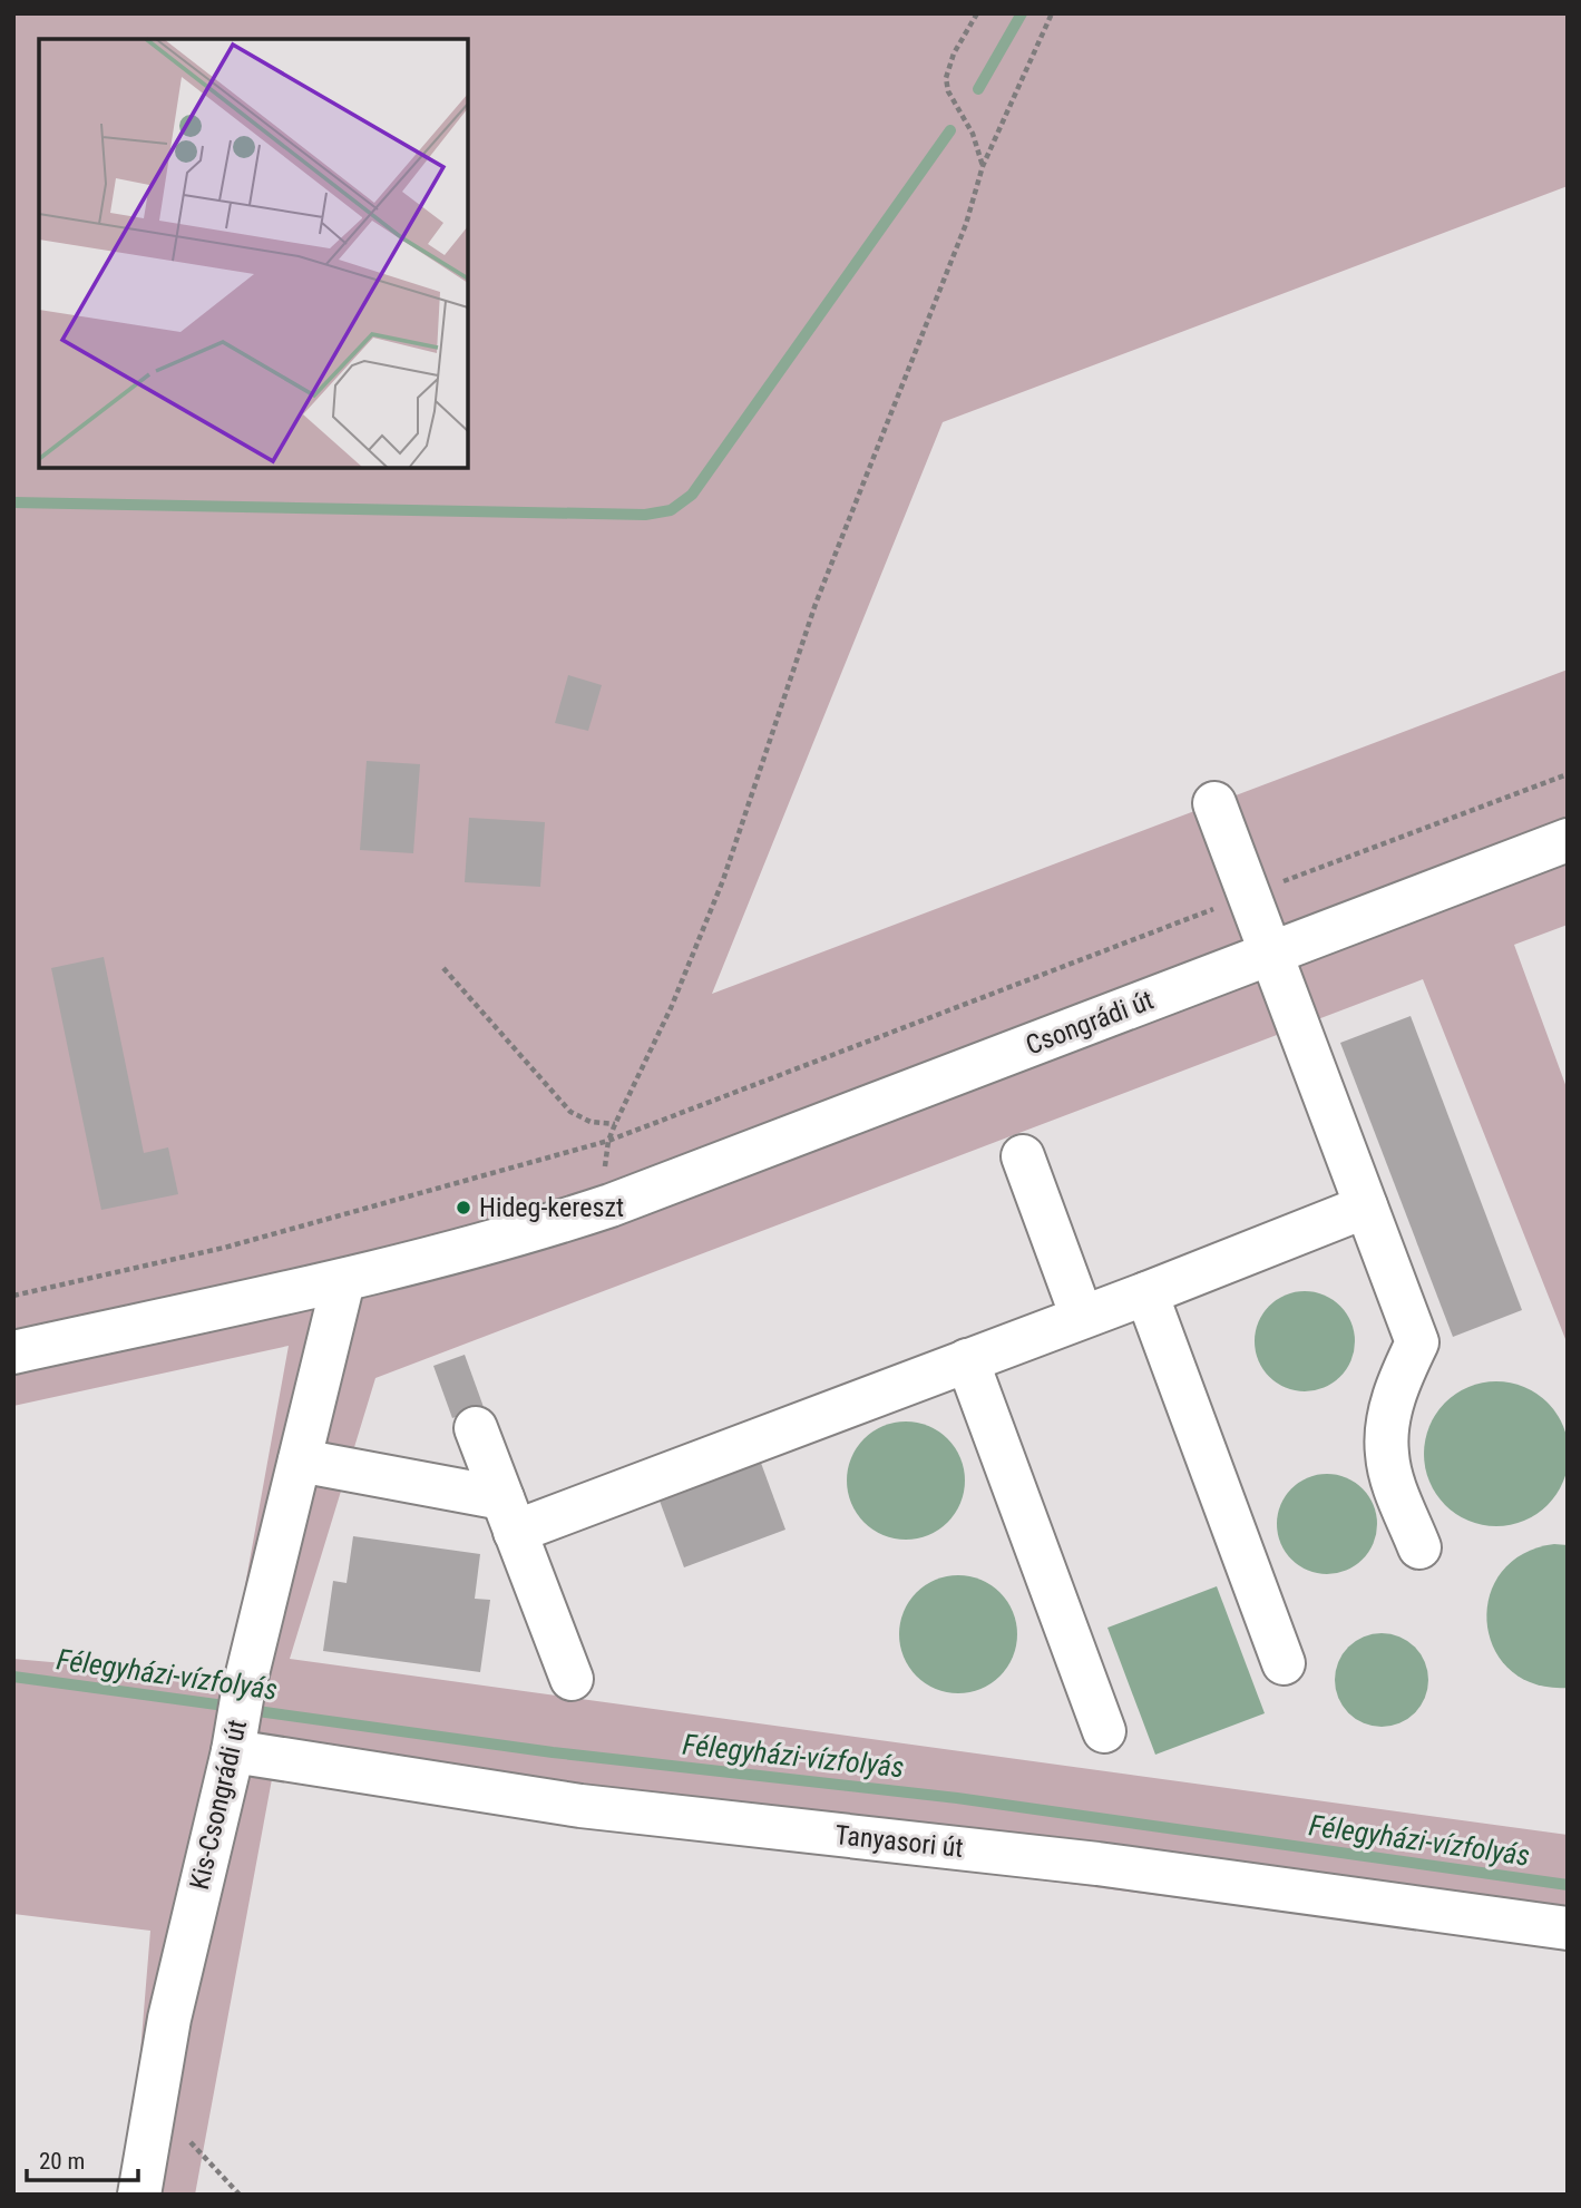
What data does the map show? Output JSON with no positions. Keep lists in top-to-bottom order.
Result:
{
  "streets": {
    "street": ["Csongrádi út", "Kis-Csongrádi út", "Tanyasori út"]
  },
  "crossings": [
    ["Csongrádi út", "Kis-Csongrádi út"],
    ["Kis-Csongrádi út", "Tanyasori út"]
  ],
  "water": ["Félegyházi-vízfolyás"],
  "places": ["Hideg-kereszt"],
  "scale_bar": "20 m"
}
